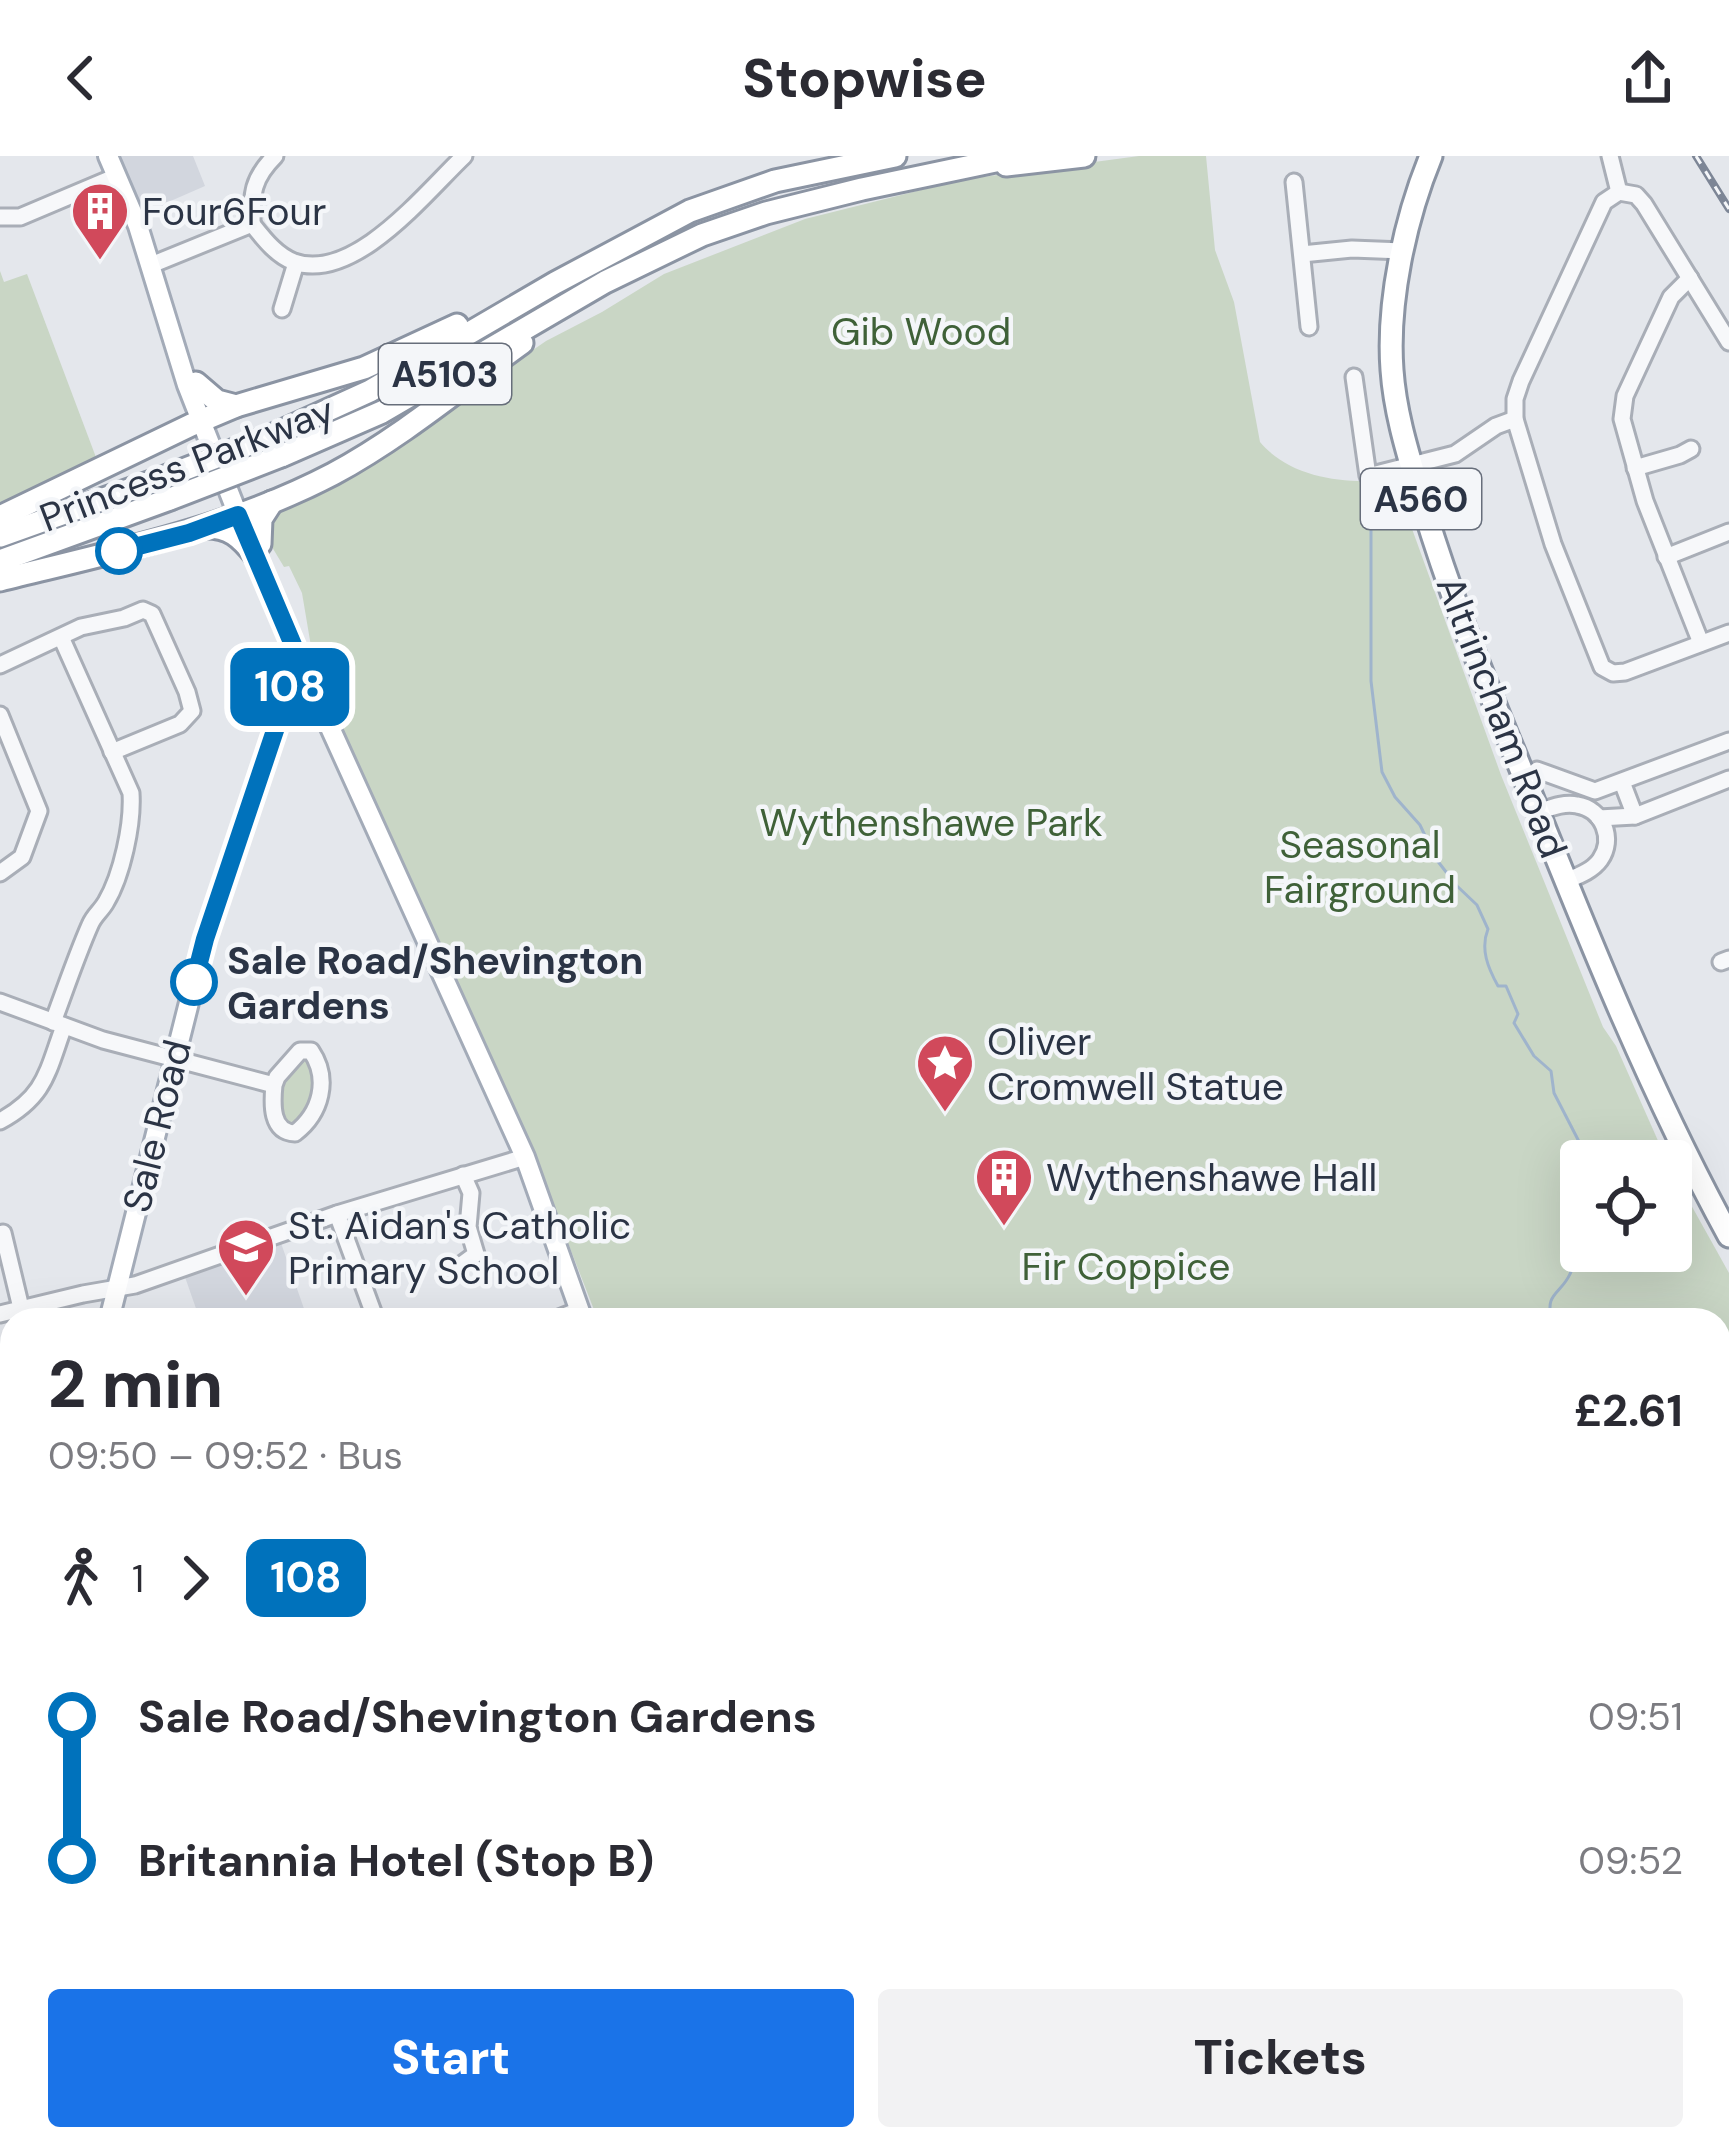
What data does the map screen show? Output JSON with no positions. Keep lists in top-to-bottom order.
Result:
{
  "streets": {
    "highway": [
      "A5103",
      "Princess Parkway",
      "A560",
      "Altrincham Road"
    ],
    "main road": ["Sale Road"]
  },
  "crossings": [
    ["A5103", "Princess Parkway"]
  ],
  "parks": [
    "Gib Wood",
    "Wythenshawe Park",
    "Seasonal Fairground",
    "Fir Coppice"
  ],
  "places": {
    "building": ["Four6Four", "Wythenshawe Hall"],
    "other": ["Sale Road/Shevington Gardens"],
    "place": ["Oliver Cromwell Statue"],
    "school or university": ["St. Aidan's Catholic Primary School"]
  },
  "lines": ["bus line 108"],
  "page": {
    "header": "Stopwise",
    "on_map": "108",
    "heading": ["2 min", "09:50 – 09:52 · Bus", "£2.61"],
    "legs": ["1", "108"],
    "list": [
      {
        "name": "Sale Road/Shevington Gardens",
        "value": "09:51"
      },
      {
        "name": "Britannia Hotel (Stop B)",
        "value": "09:52"
      }
    ],
    "buttons": ["Start", "Tickets"]
  }
}
